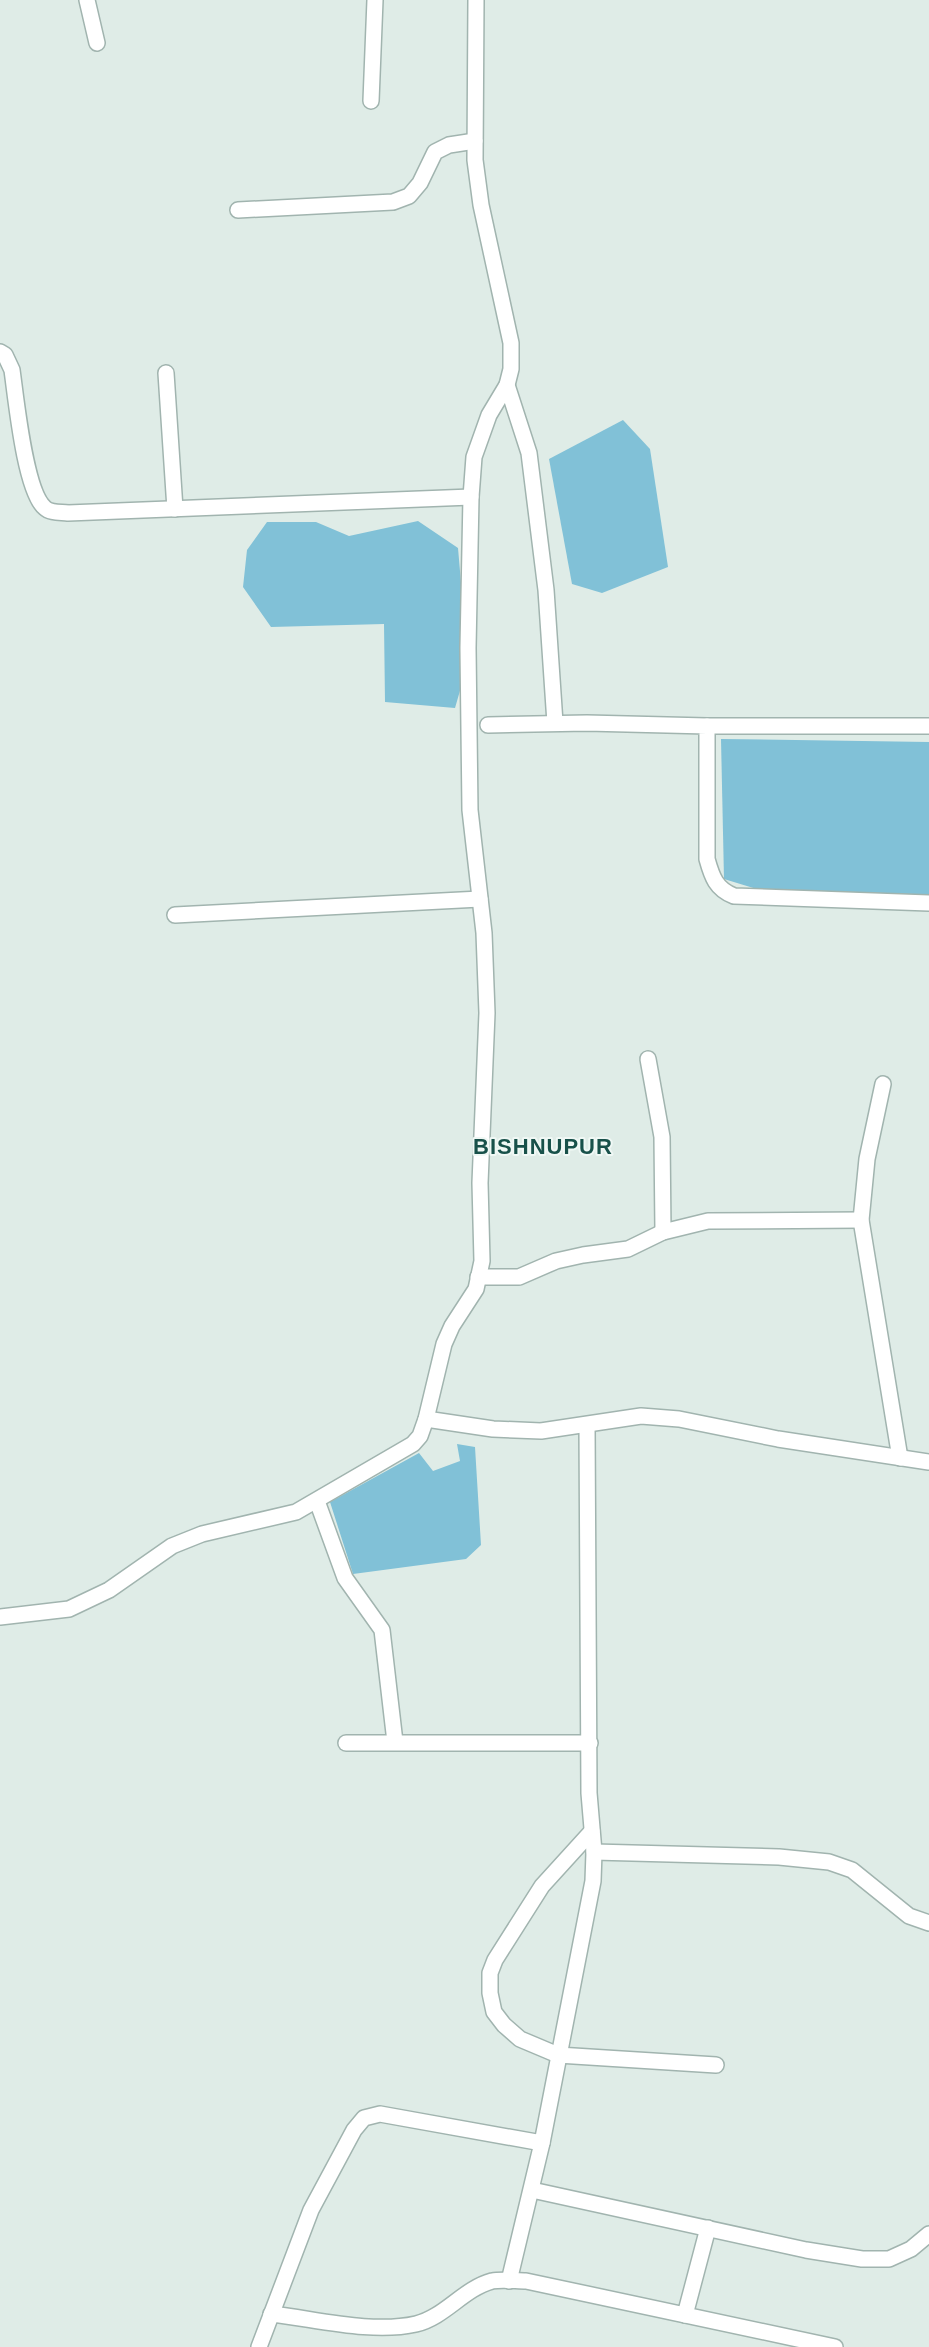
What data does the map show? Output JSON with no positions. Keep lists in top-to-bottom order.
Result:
{
  "districts": ["BISHNUPUR"]
}
